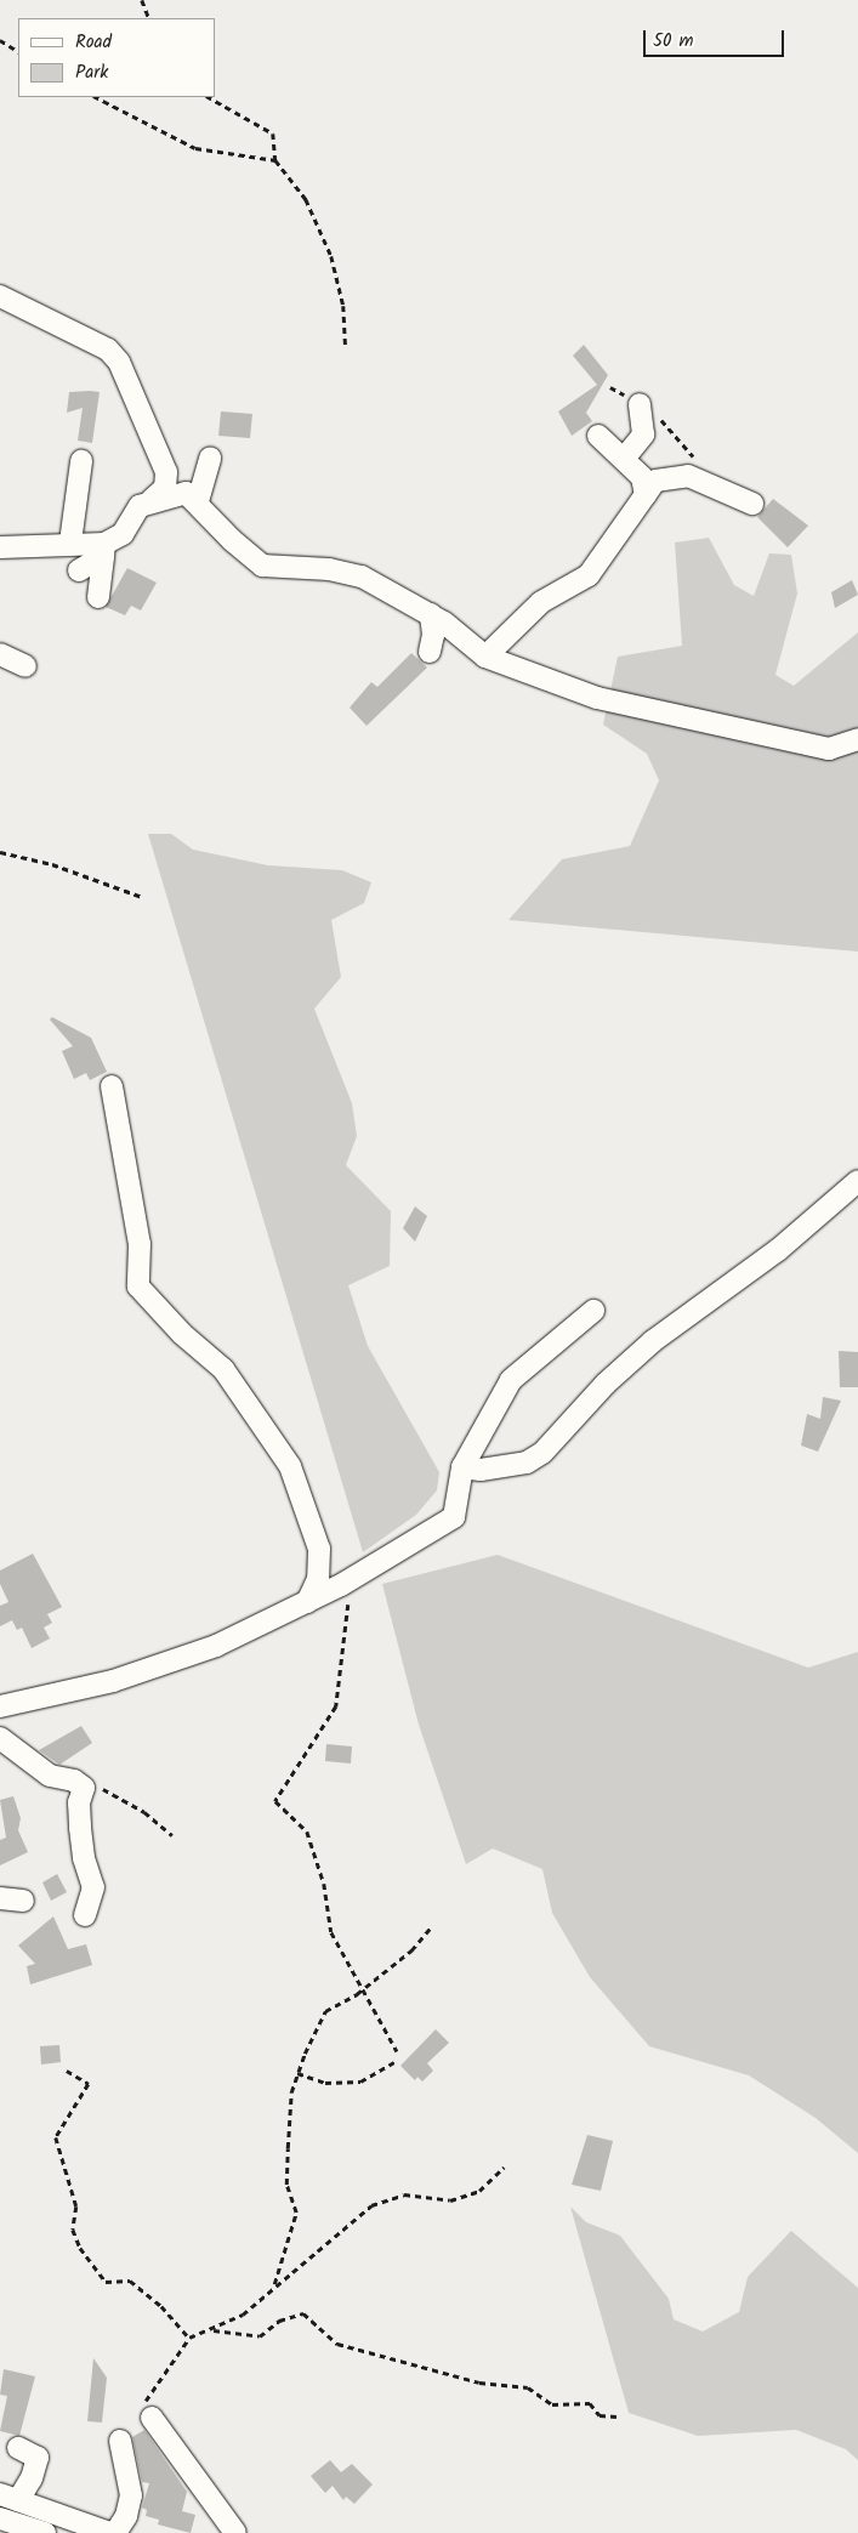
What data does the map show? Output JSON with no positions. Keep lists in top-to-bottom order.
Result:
{
  "legend": ["Road", "Park"],
  "scale_bar": "50 m"
}
